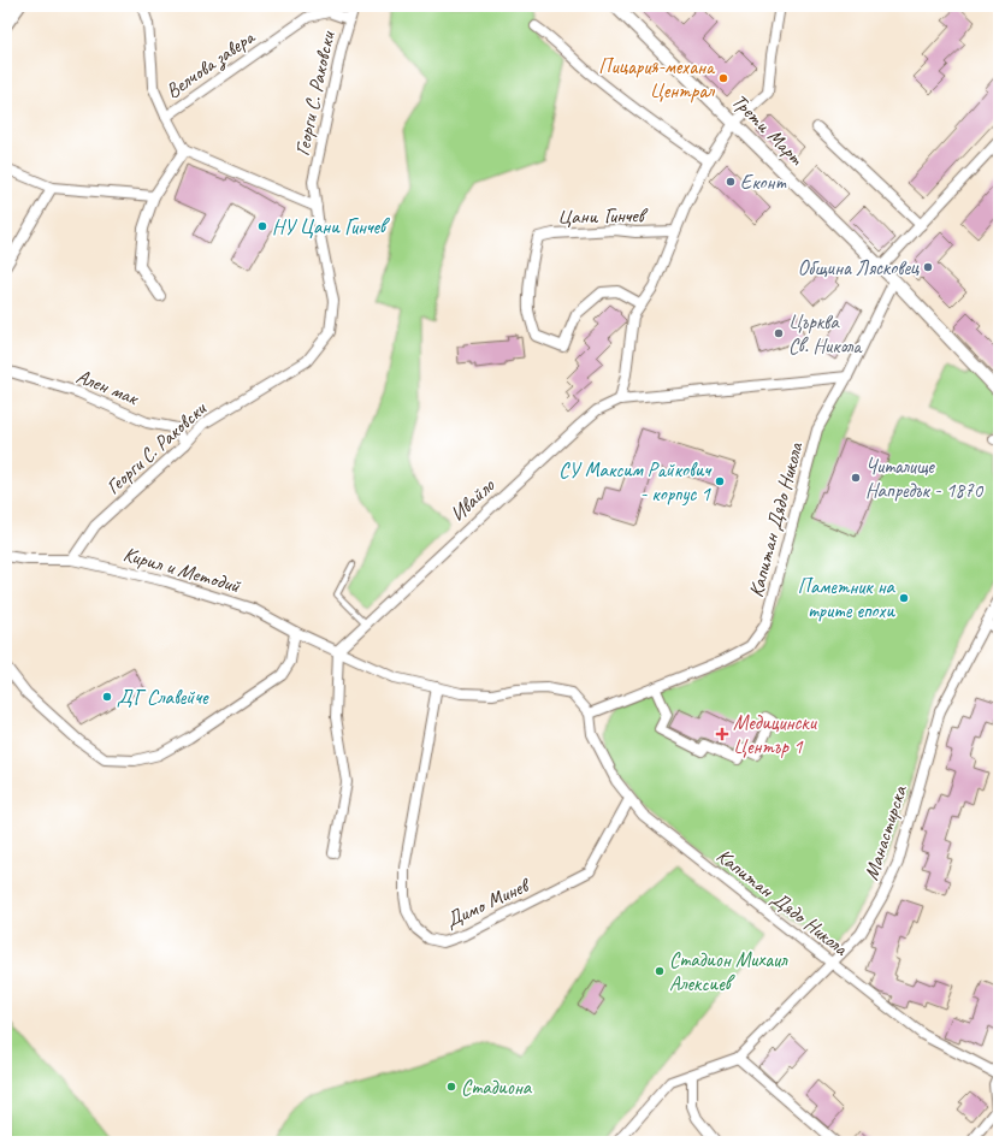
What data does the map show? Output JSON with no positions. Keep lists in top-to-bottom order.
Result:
{
  "streets": {
    "street": [
      "Велчова завера",
      "Георги С. Раковски",
      "Трети Март",
      "Цани Гинчев",
      "Ален мак",
      "Ивайло",
      "Капитан Дядо Никола",
      "Кирил и Методий",
      "Манастирска",
      "Димо Минев"
    ]
  },
  "crossings": [
    ["Велчова завера", "Георги С. Раковски"],
    ["Георги С. Раковски", "Ален мак"],
    ["Георги С. Раковски", "Кирил и Методий"],
    ["Трети Март", "Капитан Дядо Никола"],
    ["Ивайло", "Капитан Дядо Никола"],
    ["Ивайло", "Кирил и Методий"],
    ["Капитан Дядо Никола", "Кирил и Методий"],
    ["Капитан Дядо Никола", "Манастирска"],
    ["Капитан Дядо Никола", "Димо Минев"]
  ],
  "places": {
    "other": [
      "Пицария-механа Централ",
      "Еконт",
      "НУ Цани Гинчев",
      "Община Лясковец",
      "Църква Св. Никола",
      "Читалище Напредък - 1870",
      "СУ Максим Райкович - корпус 1",
      "Паметник на трите епохи",
      "ДГ Славейче",
      "Стадион Михаил Алексиев",
      "Стадиона"
    ],
    "health": ["Медицински Център 1"]
  }
}
